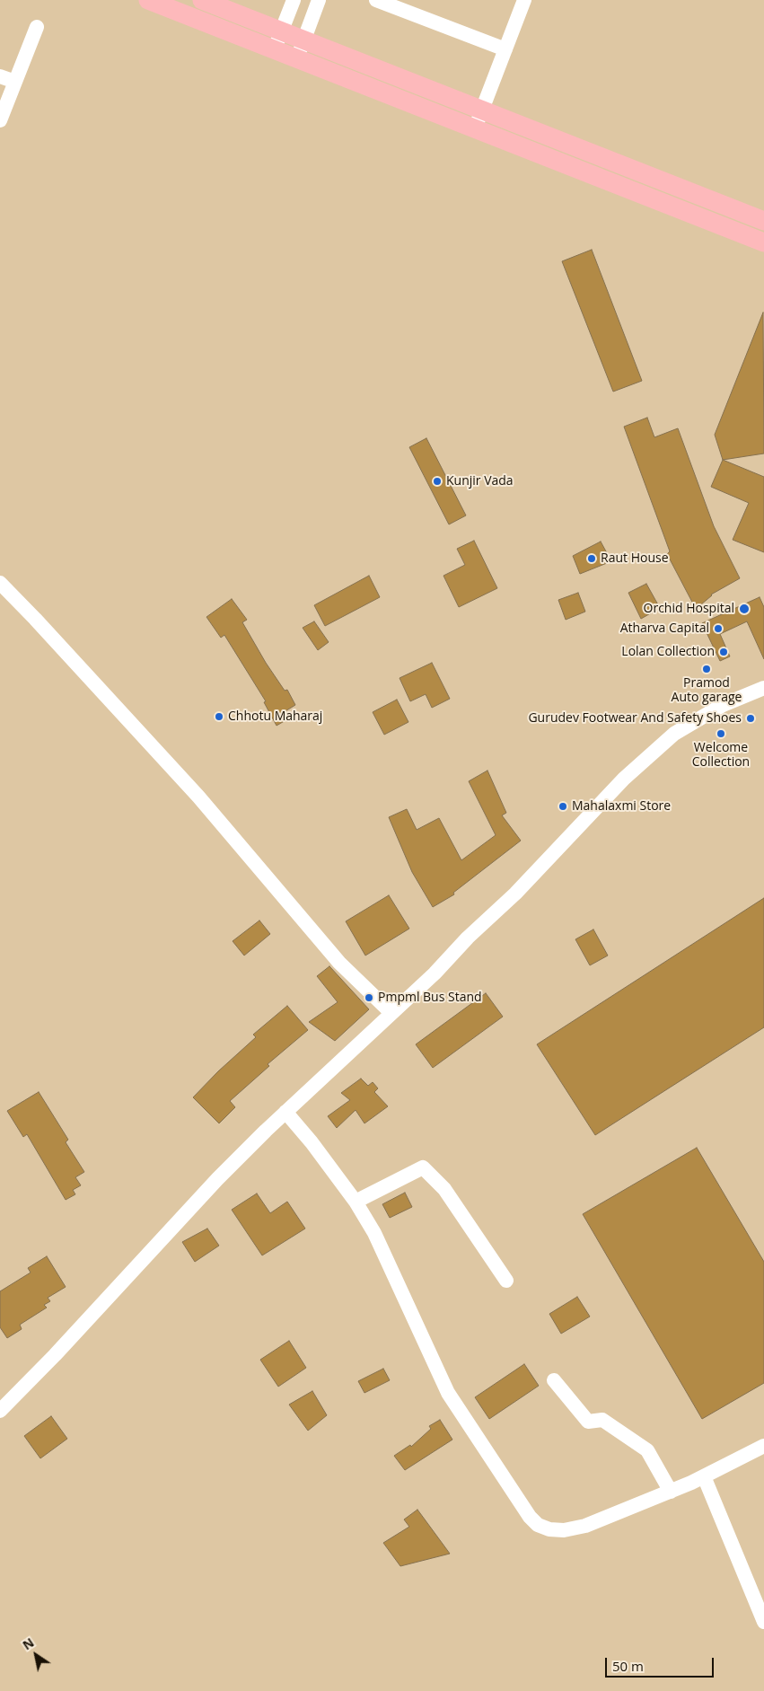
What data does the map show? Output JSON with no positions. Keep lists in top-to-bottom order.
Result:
{
  "places": [
    "Kunjir Vada",
    "Raut House",
    "Orchid Hospital",
    "Atharva Capital",
    "Lolan Collection",
    "Pramod Auto garage",
    "Chhotu Maharaj",
    "Gurudev Footwear And Safety Shoes",
    "Welcome Collection",
    "Mahalaxmi Store",
    "Pmpml Bus Stand"
  ],
  "scale_bar": "50 m",
  "north": "top left"
}
